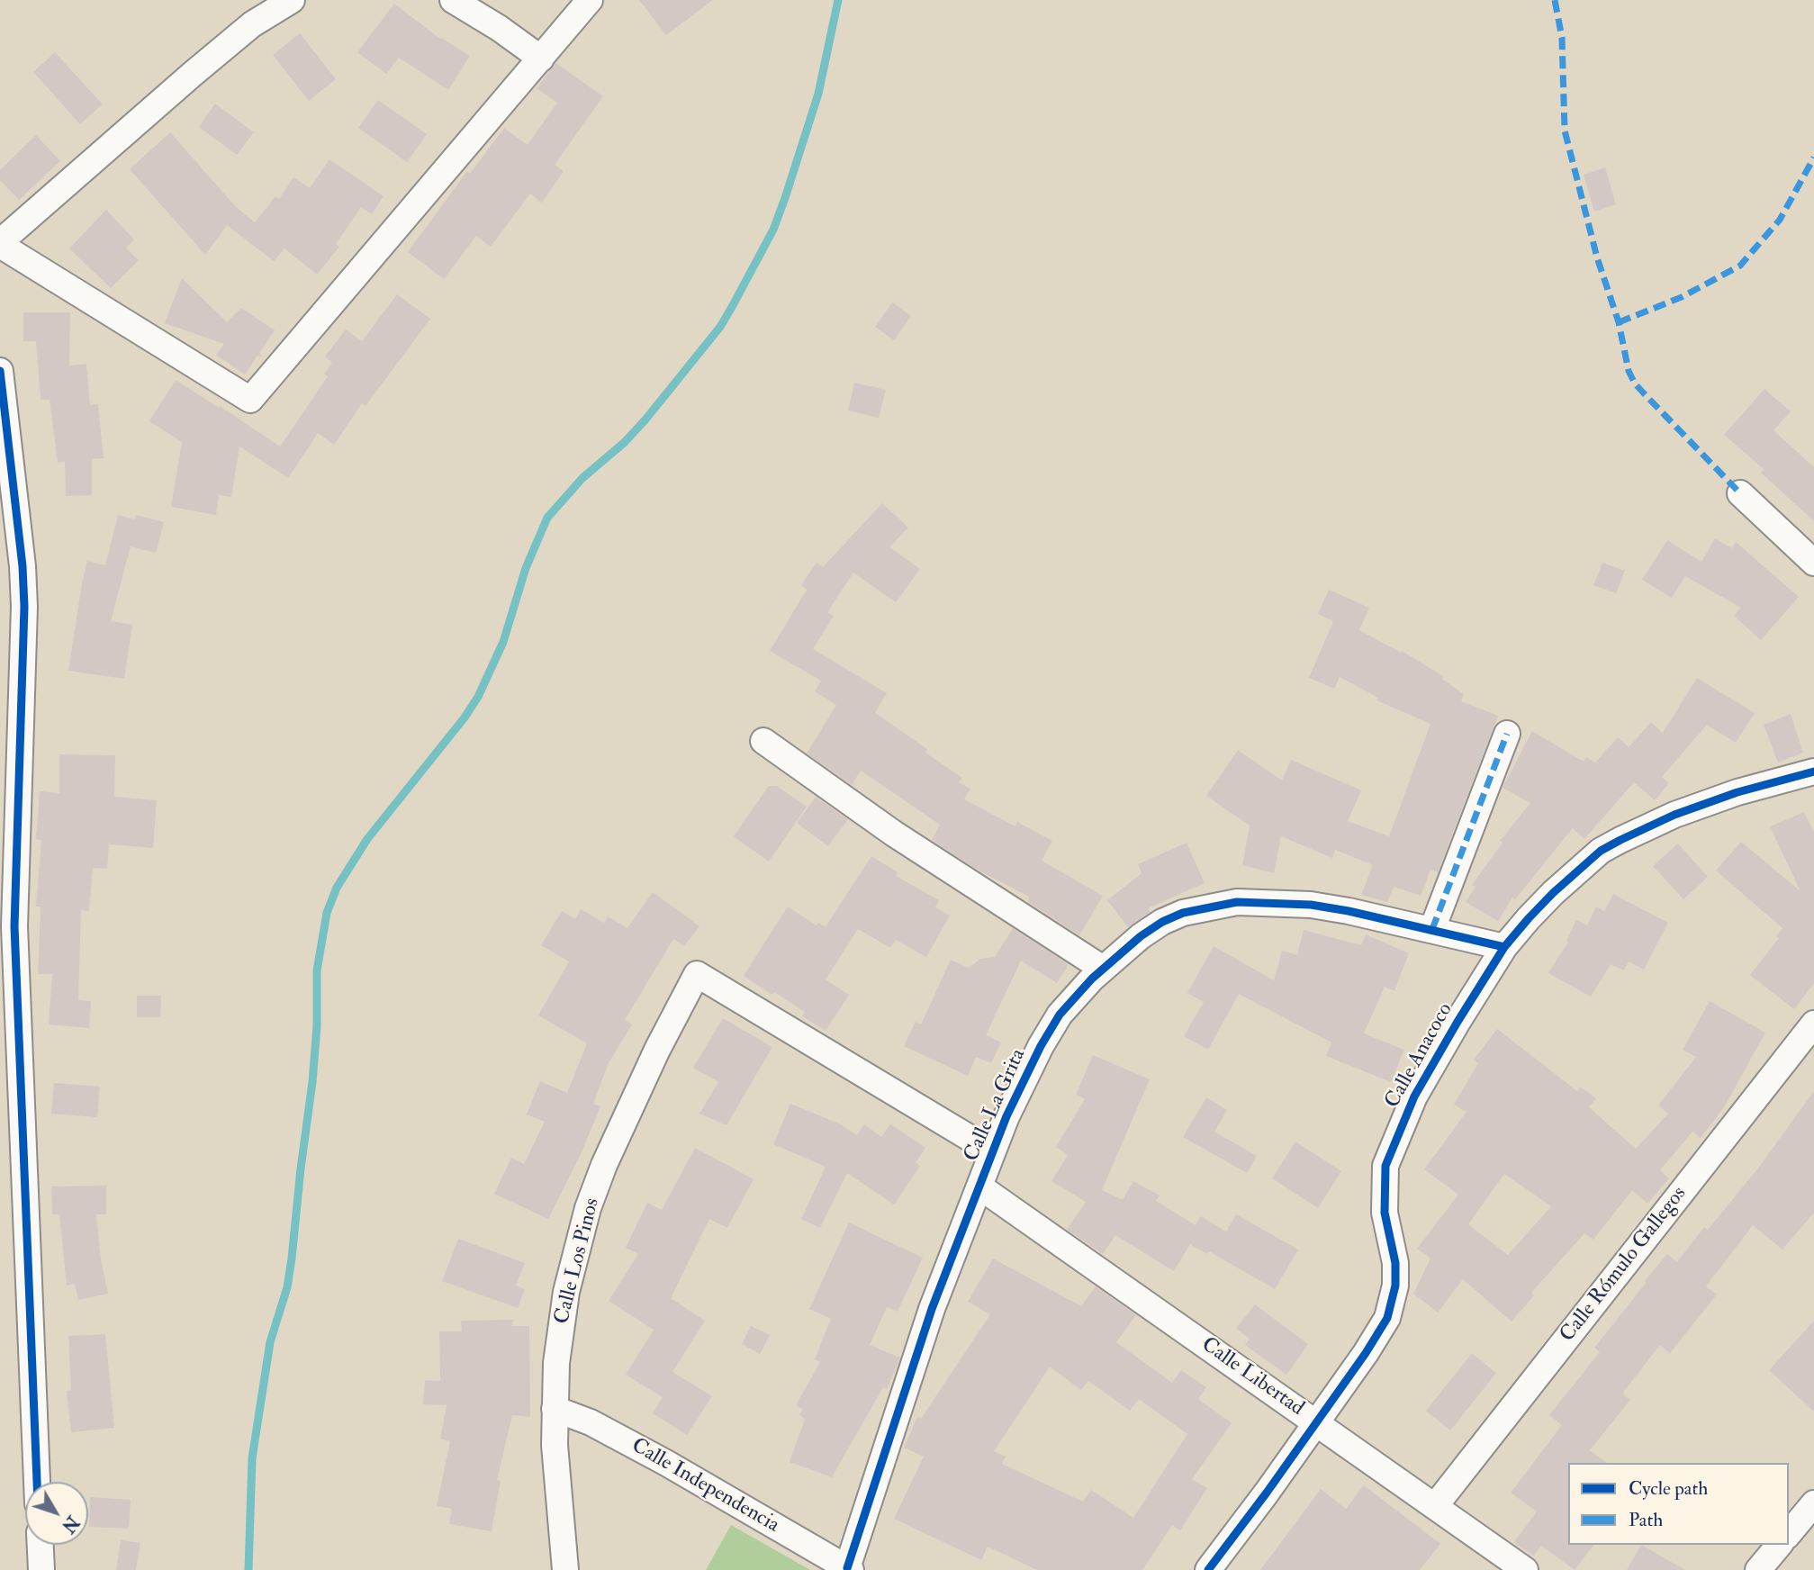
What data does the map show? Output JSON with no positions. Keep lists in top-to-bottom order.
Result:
{
  "streets": {
    "street": [
      "Calle Anacoco",
      "Calle La Grita",
      "Calle Los Pinos",
      "Calle Rómulo Gallegos",
      "Calle Libertad",
      "Calle Independencia"
    ]
  },
  "crossings": [
    ["Calle Anacoco", "Calle La Grita"],
    ["Calle Anacoco", "Calle Libertad"],
    ["Calle La Grita", "Calle Los Pinos"],
    ["Calle La Grita", "Calle Libertad"],
    ["Calle La Grita", "Calle Independencia"],
    ["Calle Los Pinos", "Calle Independencia"],
    ["Calle Rómulo Gallegos", "Calle Libertad"]
  ],
  "legend": ["Cycle path", "Path"],
  "north": "bottom right"
}
